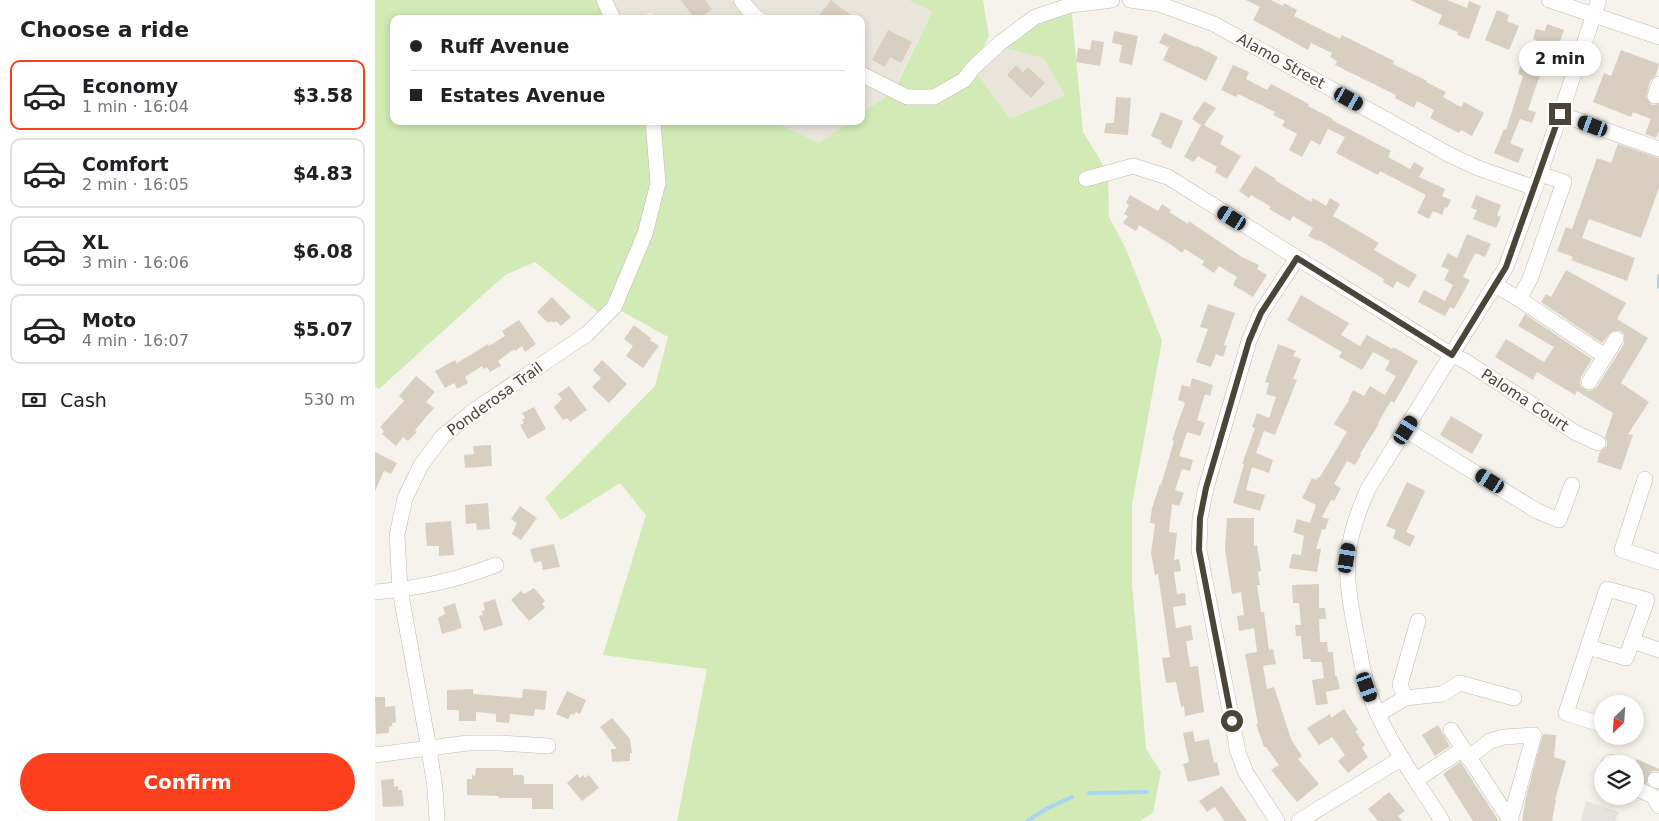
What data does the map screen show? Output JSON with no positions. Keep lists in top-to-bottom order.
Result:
{
  "streets": {
    "street": ["Alamo Street", "Ponderosa Trail", "Paloma Court"]
  },
  "north": "bottom left",
  "page": {
    "heading": "Choose a ride",
    "banner": ["Ruff Avenue", "Estates Avenue"],
    "bubble": "2 min",
    "list": [
      {
        "name": "Economy",
        "note": "1 min · 16:04",
        "value": "$3.58"
      },
      {
        "name": "Comfort",
        "note": "2 min · 16:05",
        "value": "$4.83"
      },
      {
        "name": "XL",
        "note": "3 min · 16:06",
        "value": "$6.08"
      },
      {
        "name": "Moto",
        "note": "4 min · 16:07",
        "value": "$5.07"
      }
    ],
    "pay": ["Cash", "530 m"],
    "buttons": "Confirm"
  }
}
